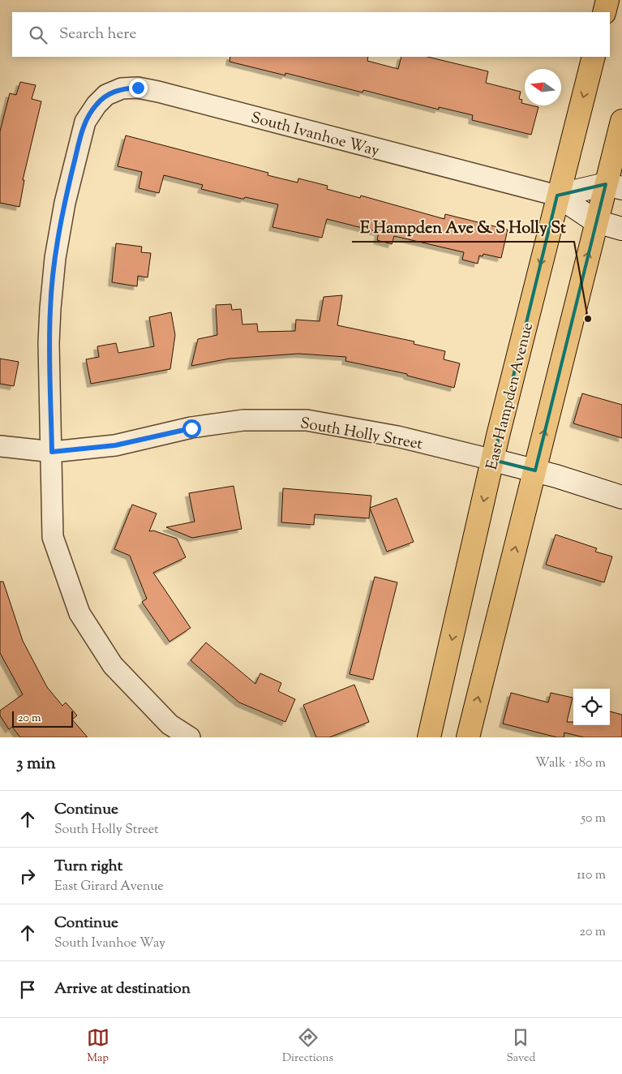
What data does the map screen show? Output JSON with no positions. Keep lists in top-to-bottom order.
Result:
{
  "streets": {
    "highway": ["East Hampden Avenue"],
    "street": ["South Ivanhoe Way", "South Holly Street"]
  },
  "crossings": [
    ["South Ivanhoe Way", "East Hampden Avenue"],
    ["South Ivanhoe Way", "South Holly Street"],
    ["East Hampden Avenue", "South Holly Street"]
  ],
  "places": ["E Hampden Ave & S Holly St"],
  "scale_bar": "20 m",
  "north": "left",
  "page": {
    "search": "Search here",
    "scale": "20 m",
    "heading": ["3 min", "Walk · 180 m"],
    "list": [
      ["Continue", "South Holly Street", "50 m"],
      ["Turn right", "East Girard Avenue", "110 m"],
      ["Continue", "South Ivanhoe Way", "20 m"],
      "Arrive at destination"
    ],
    "nav": ["Map", "Directions", "Saved"]
  }
}
